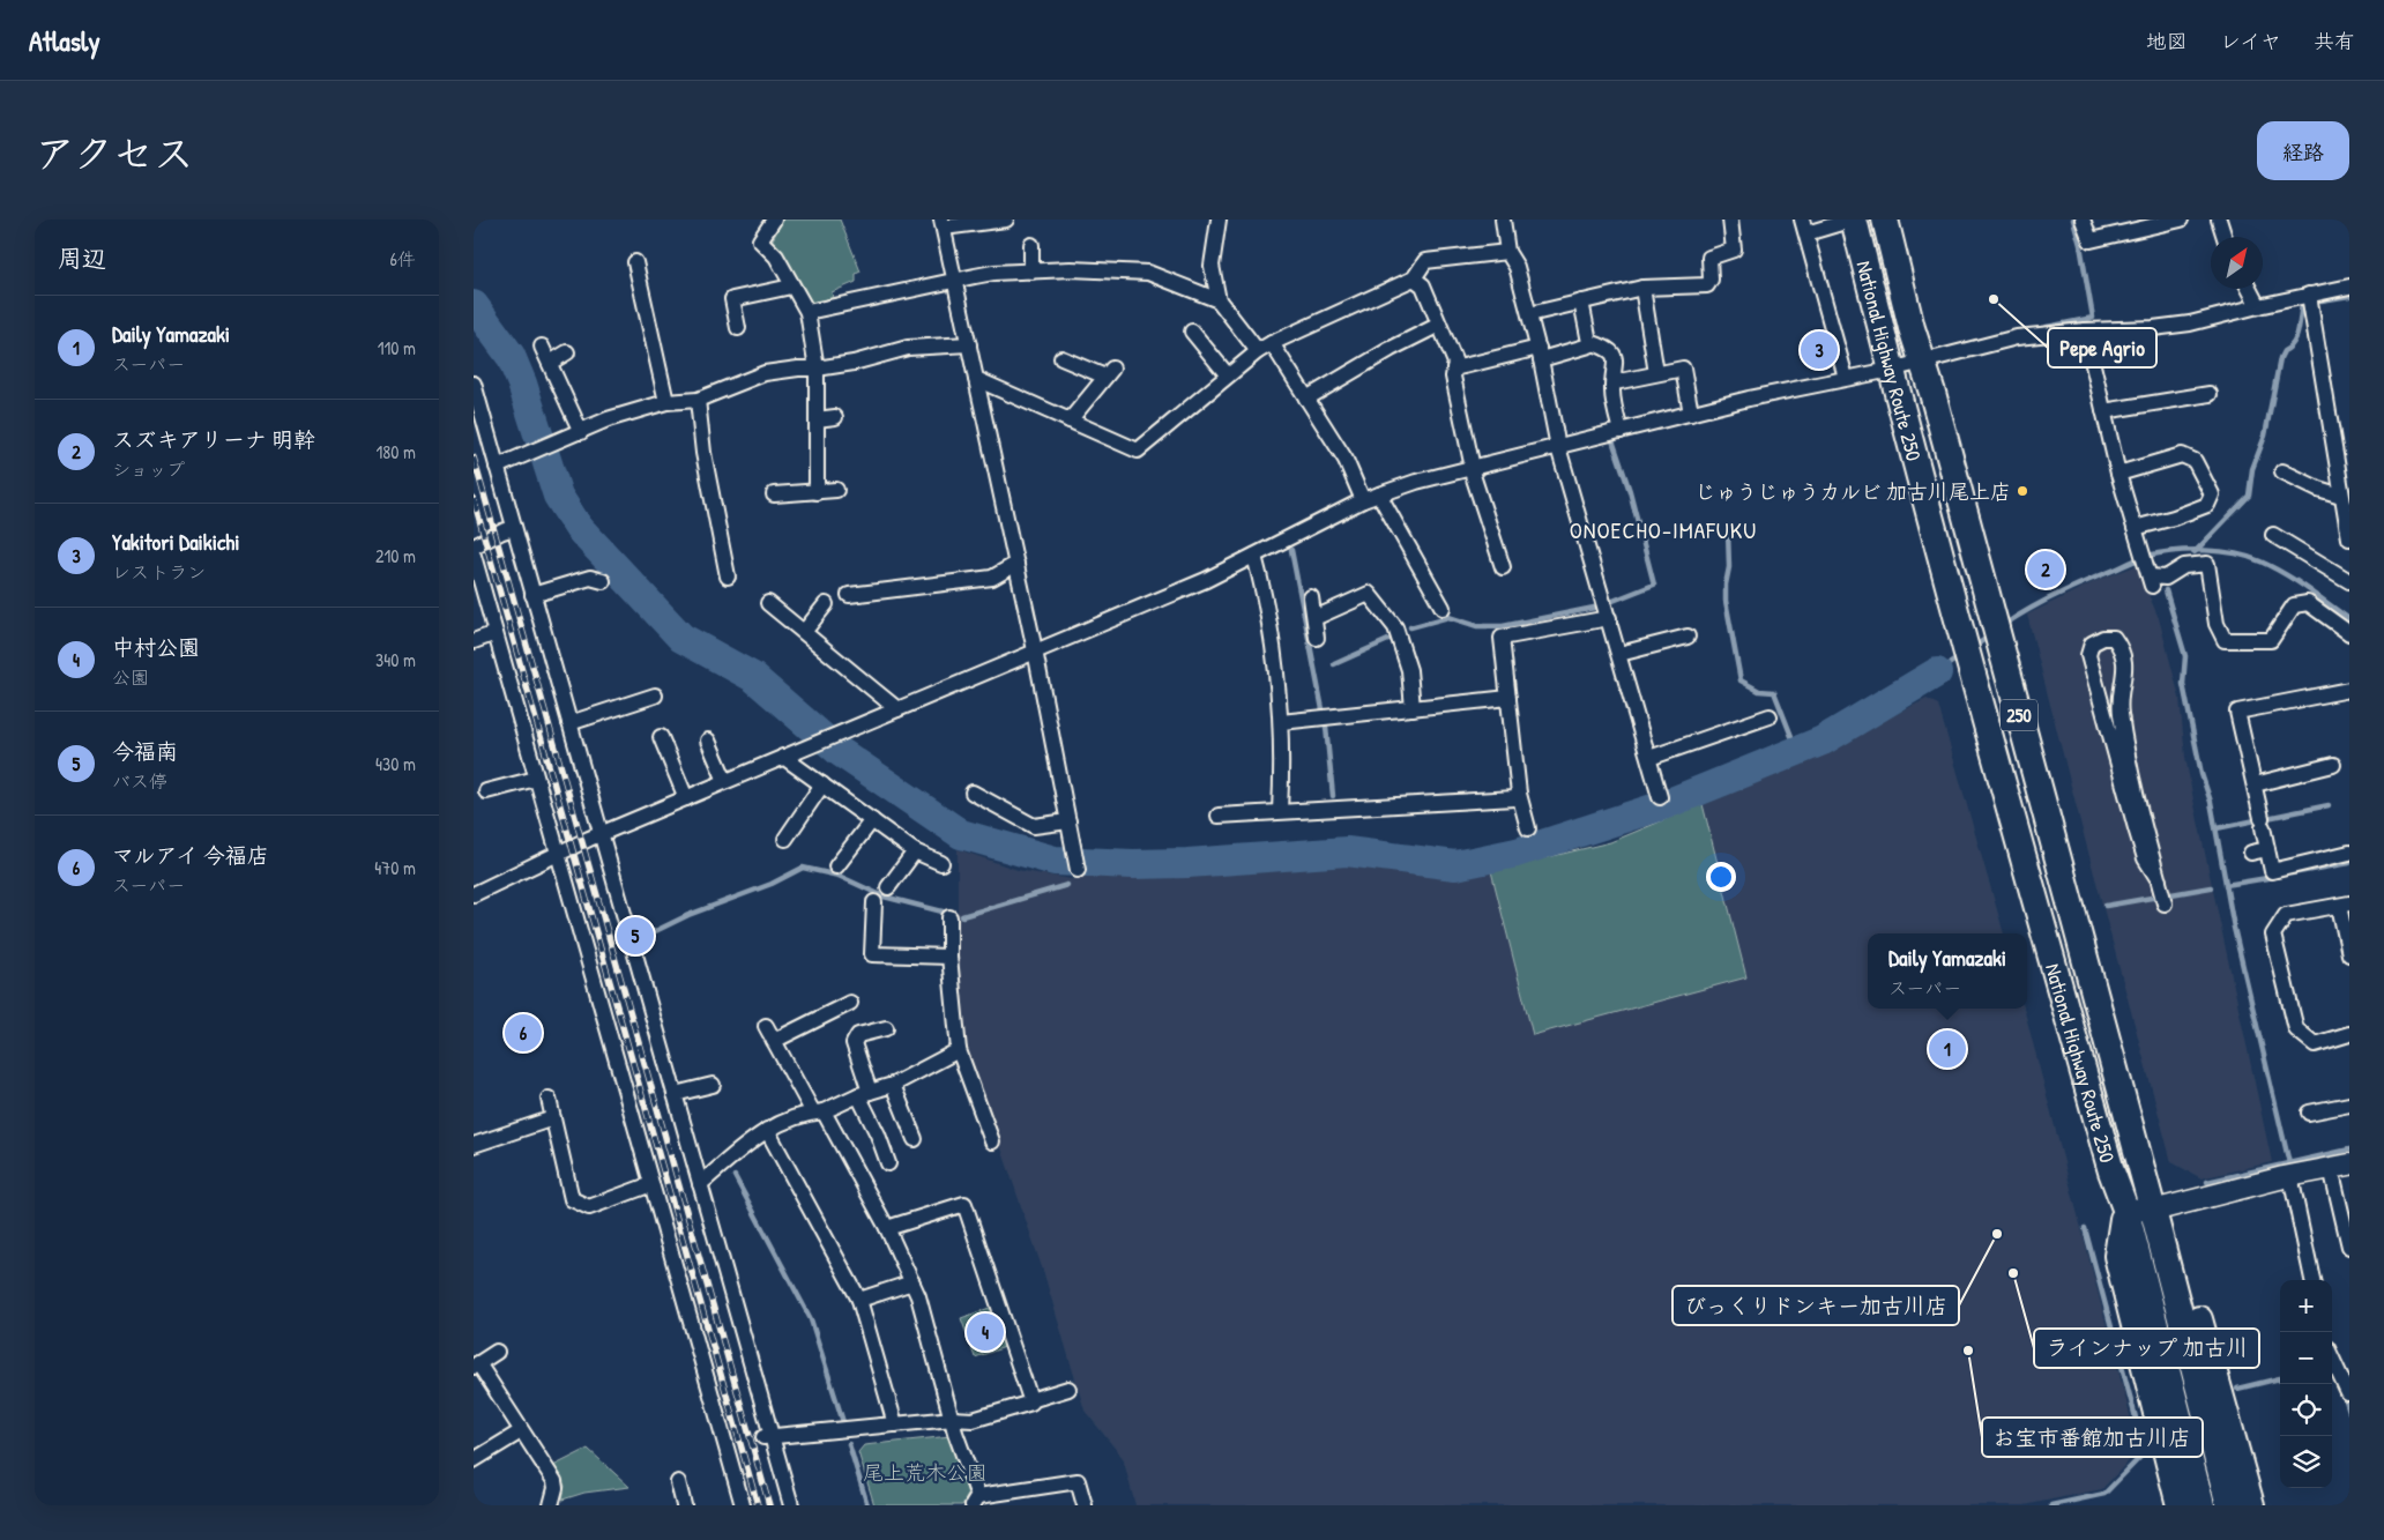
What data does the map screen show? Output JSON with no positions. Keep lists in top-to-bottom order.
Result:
{
  "streets": {
    "highway": ["National Highway Route 250", "250"]
  },
  "crossings": [
    ["National Highway Route 250", "250"]
  ],
  "districts": ["ONOECHO-IMAFUKU"],
  "parks": ["尾上荒木公園"],
  "places": [
    "Pepe Agrio",
    "じゅうじゅうカルビ 加古川尾上店",
    "びっくりドンキー加古川店",
    "ラインナップ 加古川",
    "お宝市番館加古川店"
  ],
  "north": "top right",
  "page": {
    "header": "Atlasly",
    "nav": ["地図", "レイヤ", "共有"],
    "title": "アクセス",
    "buttons": "経路",
    "heading": ["周辺", "6件"],
    "list": [
      {
        "mark": "1",
        "name": "Daily Yamazaki",
        "note": "スーパー",
        "value": "110 m"
      },
      {
        "mark": "2",
        "name": "スズキアリーナ 明幹",
        "note": "ショップ",
        "value": "180 m"
      },
      {
        "mark": "3",
        "name": "Yakitori Daikichi",
        "note": "レストラン",
        "value": "210 m"
      },
      {
        "mark": "4",
        "name": "中村公園",
        "note": "公園",
        "value": "340 m"
      },
      {
        "mark": "5",
        "name": "今福南",
        "note": "バス停",
        "value": "430 m"
      },
      {
        "mark": "6",
        "name": "マルアイ 今福店",
        "note": "スーパー",
        "value": "470 m"
      }
    ],
    "pins": [
      "3",
      "2",
      "5",
      "6",
      "1",
      "4"
    ],
    "popup": ["Daily Yamazaki", "スーパー"],
    "map_buttons": ["+", "−"]
  }
}
